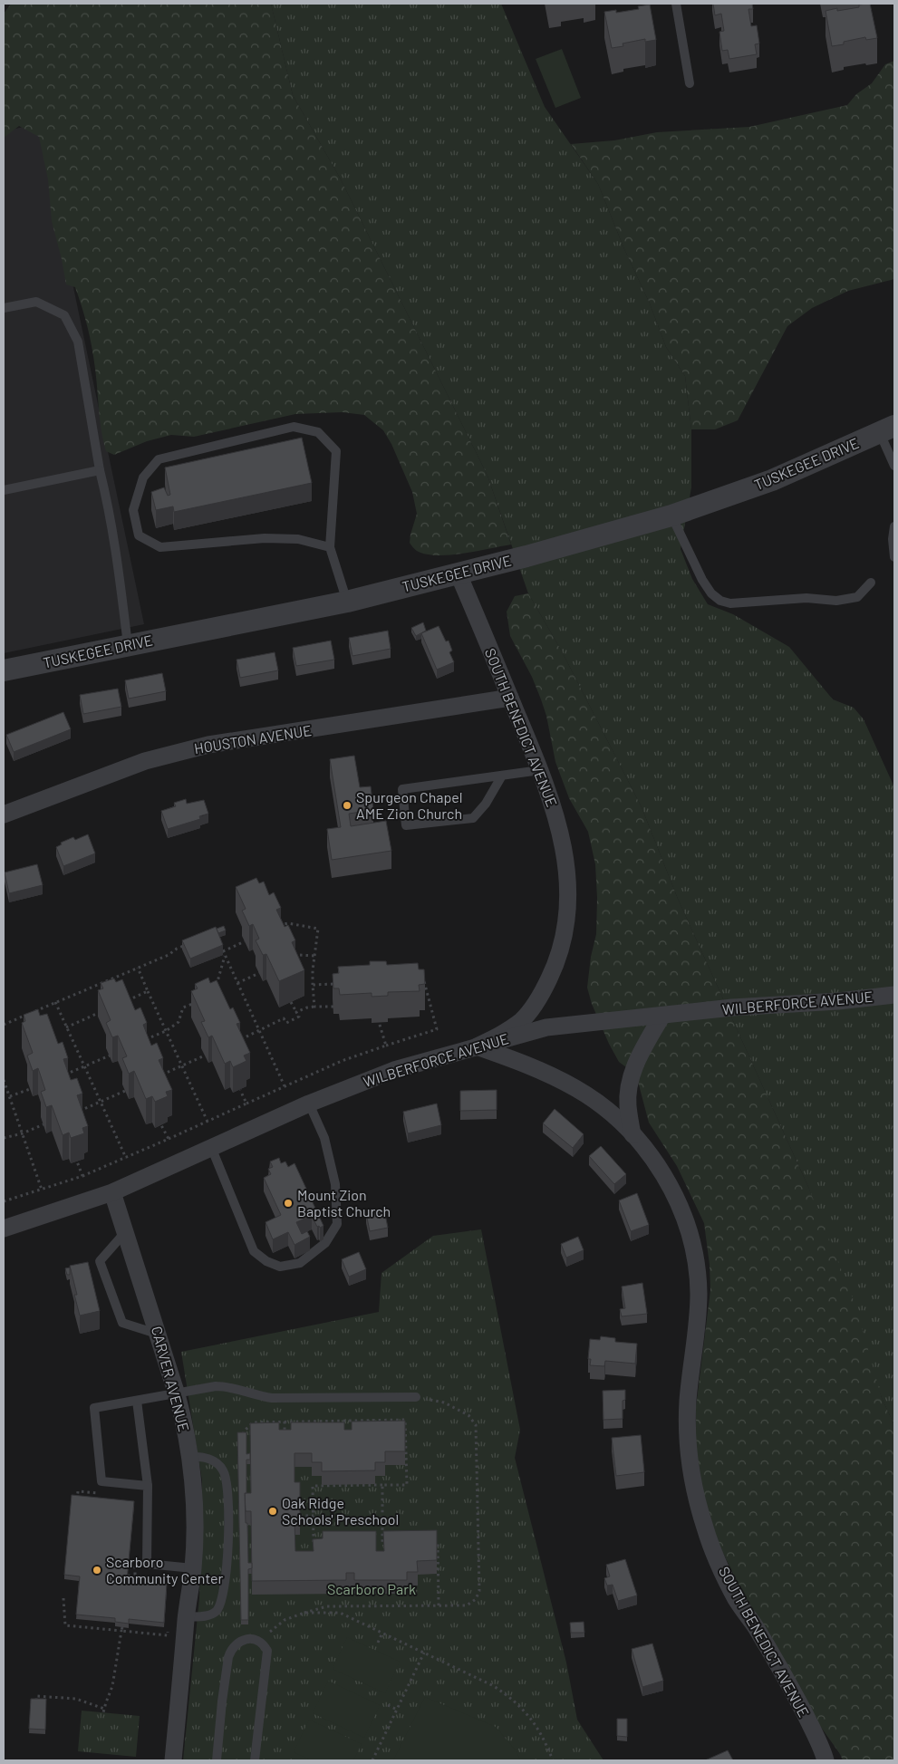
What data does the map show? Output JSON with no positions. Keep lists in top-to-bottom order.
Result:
{
  "streets": {
    "street": [
      "TUSKEGEE DRIVE",
      "SOUTH BENEDICT AVENUE",
      "HOUSTON AVENUE",
      "WILBERFORCE AVENUE",
      "CARVER AVENUE"
    ]
  },
  "crossings": [
    ["TUSKEGEE DRIVE", "SOUTH BENEDICT AVENUE"],
    ["SOUTH BENEDICT AVENUE", "HOUSTON AVENUE"],
    ["SOUTH BENEDICT AVENUE", "WILBERFORCE AVENUE"],
    ["WILBERFORCE AVENUE", "CARVER AVENUE"]
  ],
  "parks": ["Scarboro Park"],
  "places": [
    "Spurgeon Chapel AME Zion Church",
    "Mount Zion Baptist Church",
    "Oak Ridge Schools' Preschool",
    "Scarboro Community Center"
  ]
}
